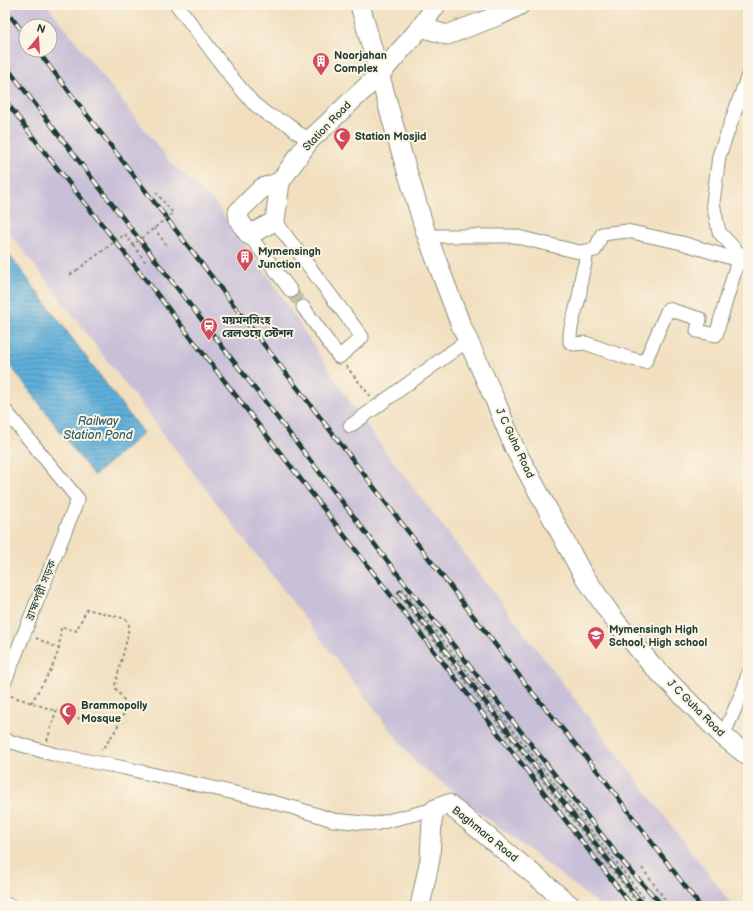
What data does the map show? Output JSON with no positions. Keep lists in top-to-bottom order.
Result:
{
  "streets": {
    "street": [
      "Station Road",
      "J C Guha Road",
      "ব্রাহ্মপল্লী সড়ক",
      "Baghmara Road"
    ]
  },
  "crossings": [
    ["Station Road", "J C Guha Road"]
  ],
  "water": ["Railway Station Pond"],
  "places": {
    "building": ["Noorjahan Complex", "Mymensingh Junction"],
    "mosque": ["Station Mosjid", "Brammopolly Mosque"],
    "station": ["ময়মনসিংহ রেলওয়ে স্টেশন"],
    "school or university": ["Mymensingh High School, High school"]
  },
  "north": "top"
}
